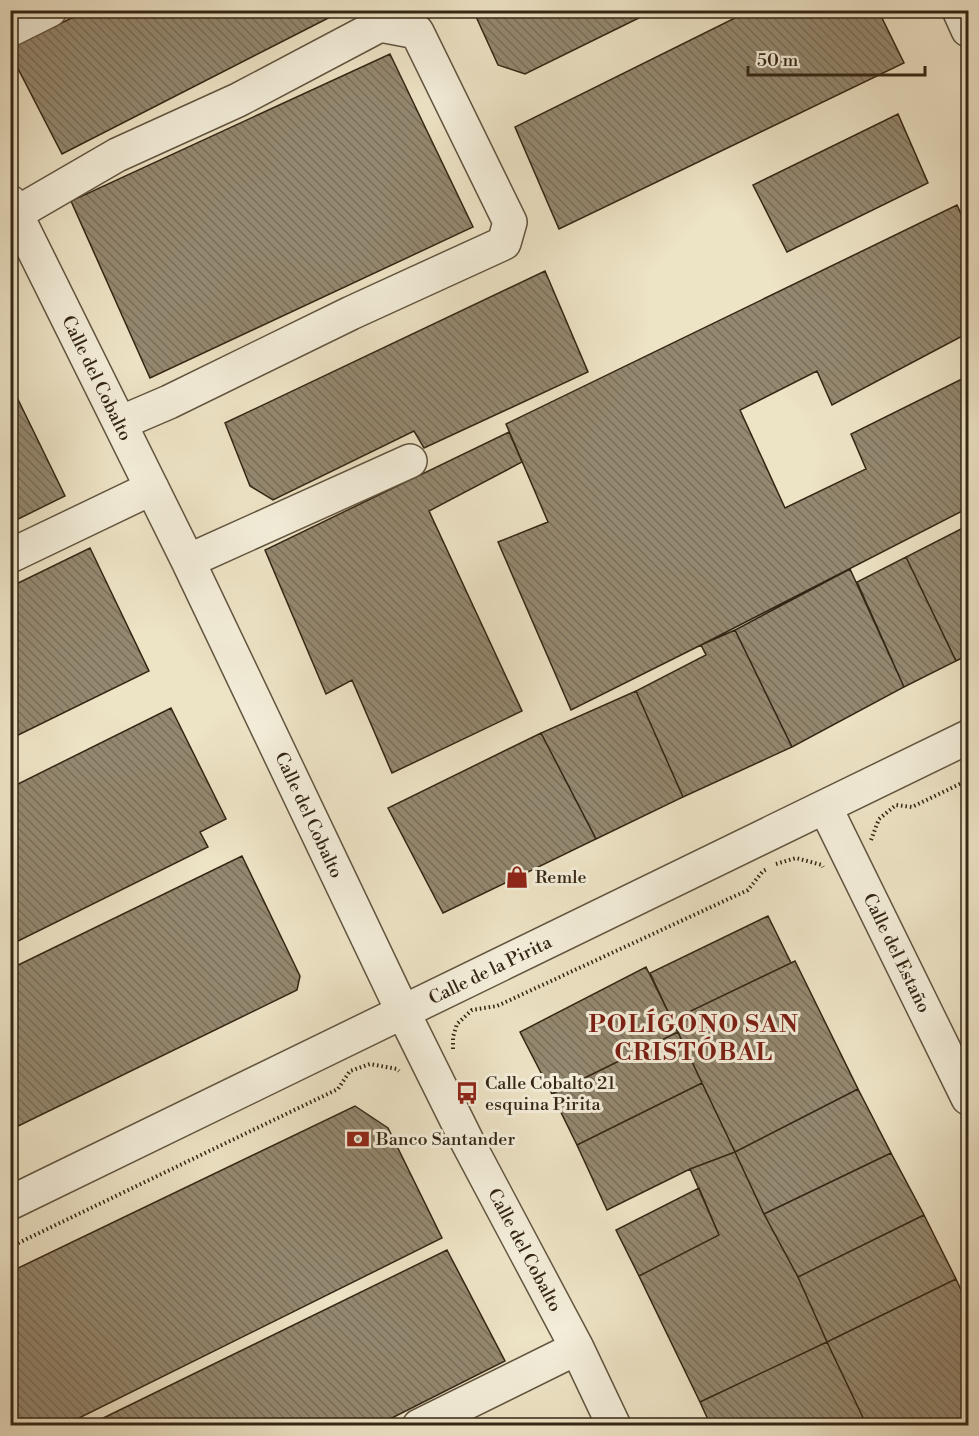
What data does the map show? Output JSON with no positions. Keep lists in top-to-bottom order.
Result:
{
  "streets": {
    "street": ["Calle del Cobalto", "Calle del Estaño", "Calle de la Pirita"]
  },
  "crossings": [
    ["Calle del Cobalto", "Calle de la Pirita"],
    ["Calle del Estaño", "Calle de la Pirita"]
  ],
  "districts": ["POLÍGONO SAN CRISTÓBAL"],
  "places": {
    "shop": ["Remle"],
    "bus stop": ["Calle Cobalto 21 esquina Pirita"],
    "bank": ["Banco Santander"]
  },
  "scale_bar": "50 m"
}
